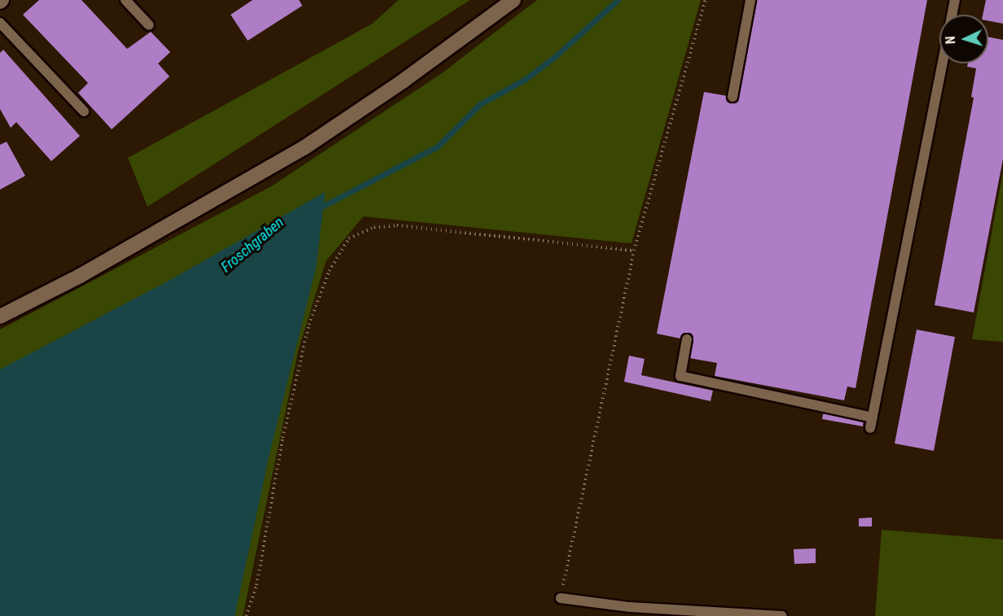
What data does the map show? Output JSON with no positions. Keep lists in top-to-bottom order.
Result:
{
  "water": ["Froschgraben"],
  "north": "left"
}
